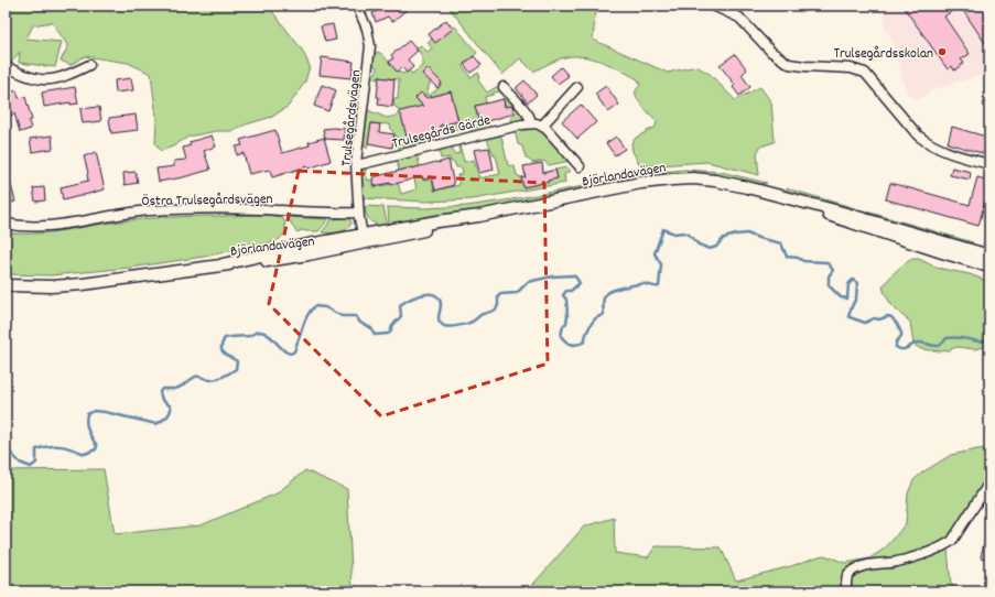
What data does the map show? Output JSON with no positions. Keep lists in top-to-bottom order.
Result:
{
  "streets": {
    "street": [
      "Trulsegårdsvägen",
      "Trulsegårds Gärde",
      "Björlandavägen",
      "Östra Trulsegårdsvägen"
    ]
  },
  "crossings": [
    ["Trulsegårdsvägen", "Trulsegårds Gärde"],
    ["Trulsegårdsvägen", "Björlandavägen"],
    ["Trulsegårdsvägen", "Östra Trulsegårdsvägen"]
  ],
  "places": ["Trulsegårdsskolan"]
}
